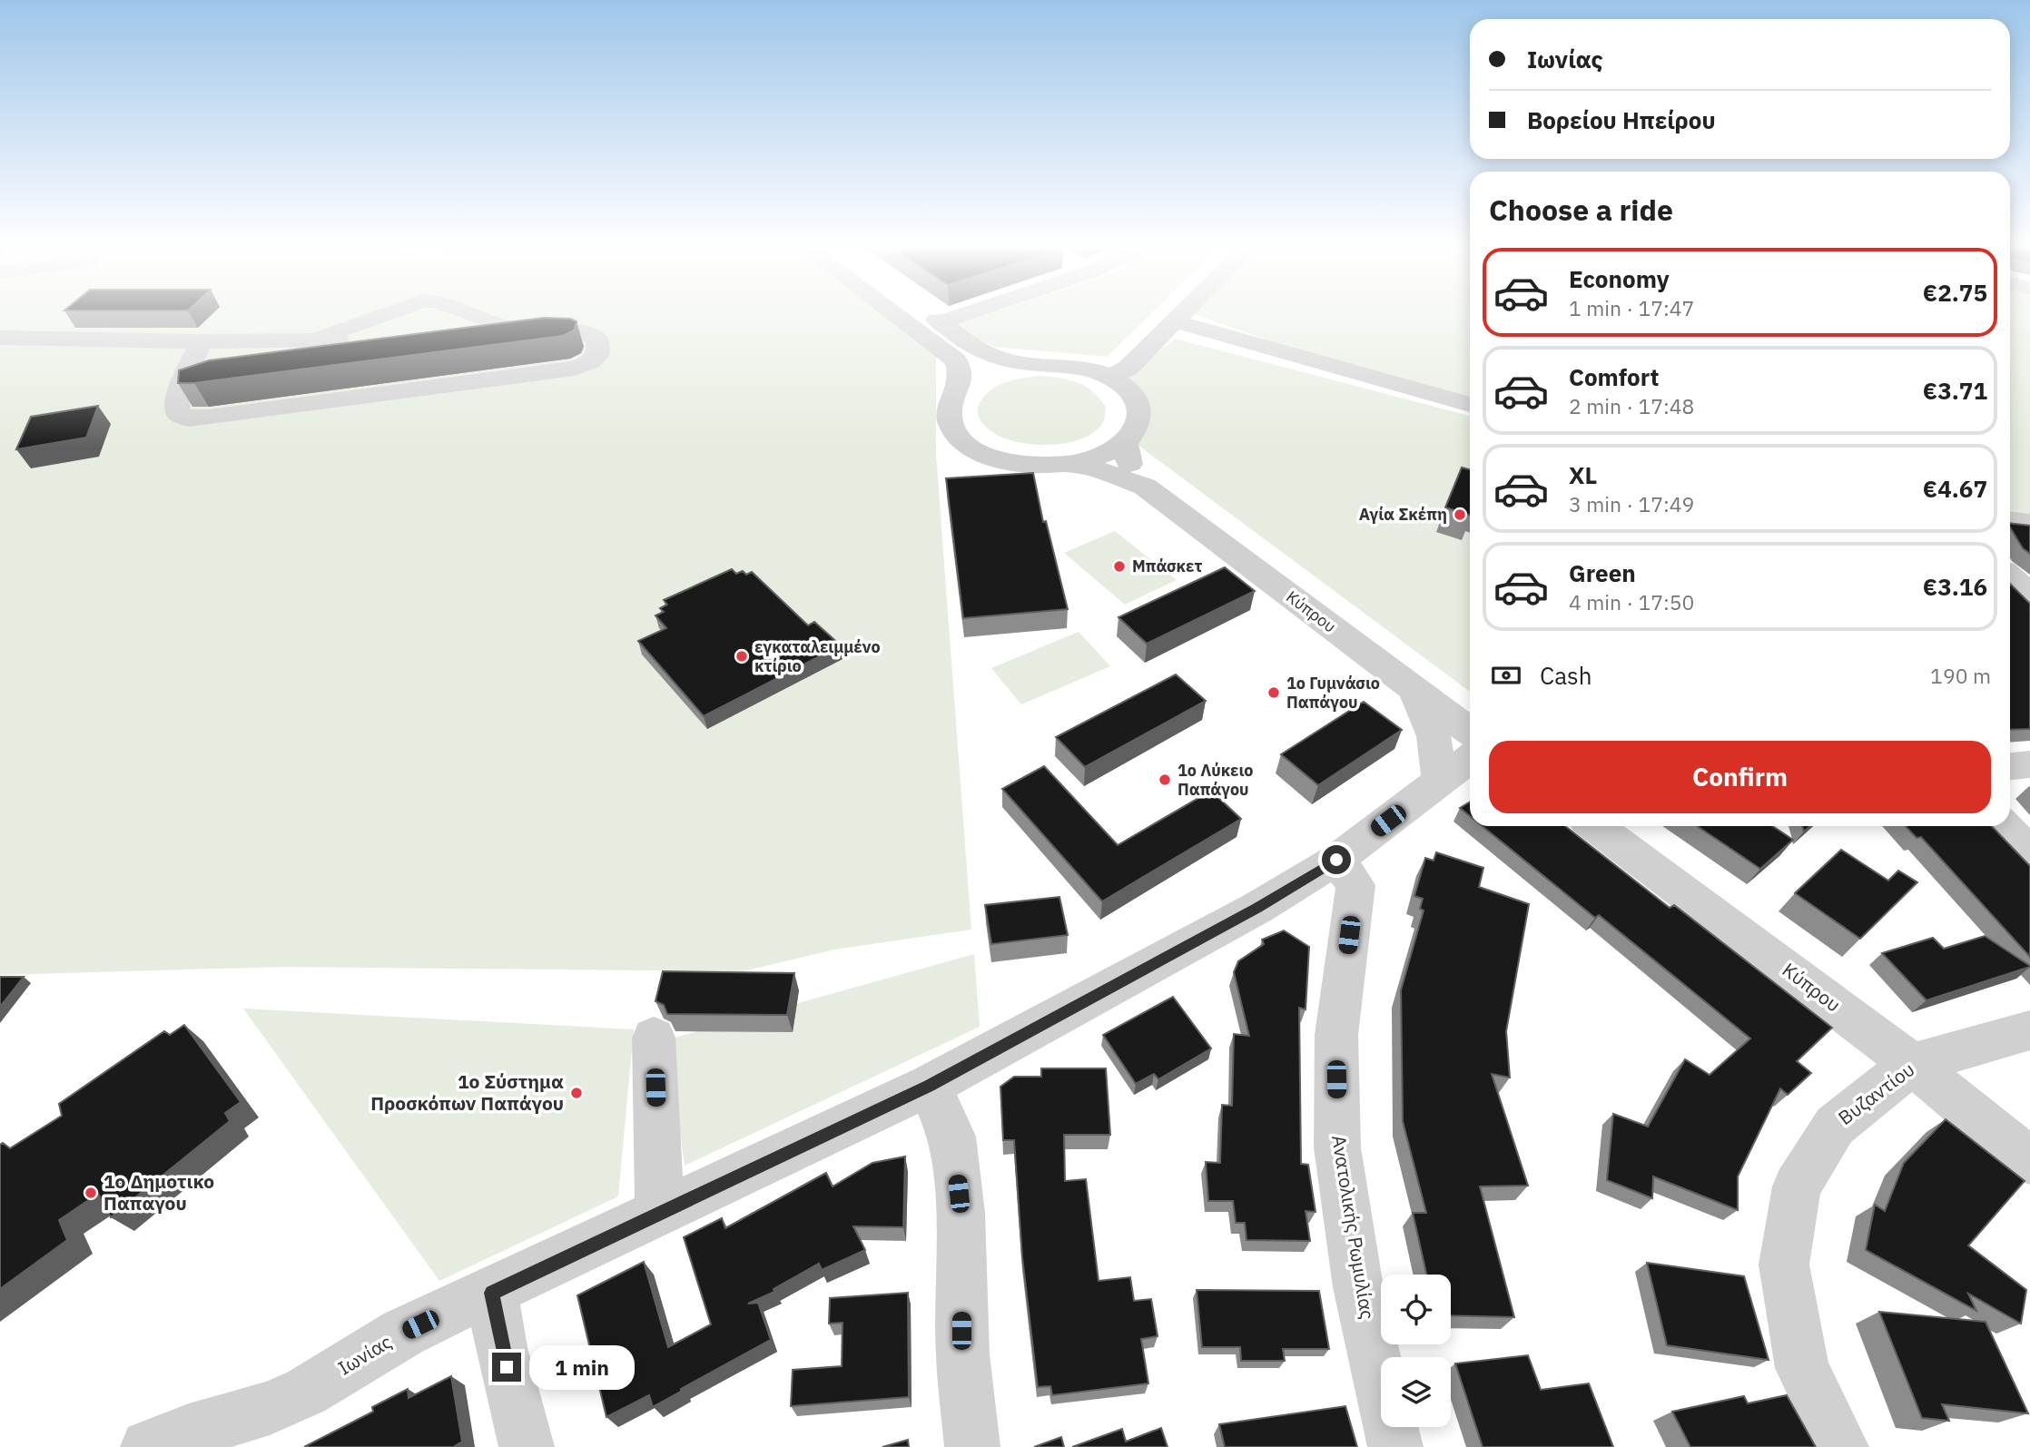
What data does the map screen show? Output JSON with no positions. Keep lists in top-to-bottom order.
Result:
{
  "streets": {
    "street": [
      "Κύπρου",
      "Βυζαντίου",
      "Ανατολικής Ρωμυλίας",
      "Ιωνίας"
    ]
  },
  "crossings": [
    ["Κύπρου", "Βυζαντίου"],
    ["Ανατολικής Ρωμυλίας", "Ιωνίας"]
  ],
  "places": [
    "Αγία Σκέπη",
    "Μπάσκετ",
    "εγκαταλειμμένο κτίριο",
    "1ο Γυμνάσιο Παπάγου",
    "1ο Λύκειο Παπάγου",
    "1ο Σύστημα Προσκόπων Παπάγου",
    "1ο Δημοτικο Παπαγου"
  ],
  "page": {
    "banner": ["Ιωνίας", "Βορείου Ηπείρου"],
    "heading": "Choose a ride",
    "list": [
      {
        "name": "Economy",
        "note": "1 min · 17:47",
        "value": "€2.75"
      },
      {
        "name": "Comfort",
        "note": "2 min · 17:48",
        "value": "€3.71"
      },
      {
        "name": "XL",
        "note": "3 min · 17:49",
        "value": "€4.67"
      },
      {
        "name": "Green",
        "note": "4 min · 17:50",
        "value": "€3.16"
      }
    ],
    "pay": ["Cash", "190 m"],
    "buttons": "Confirm",
    "bubble": "1 min"
  }
}
